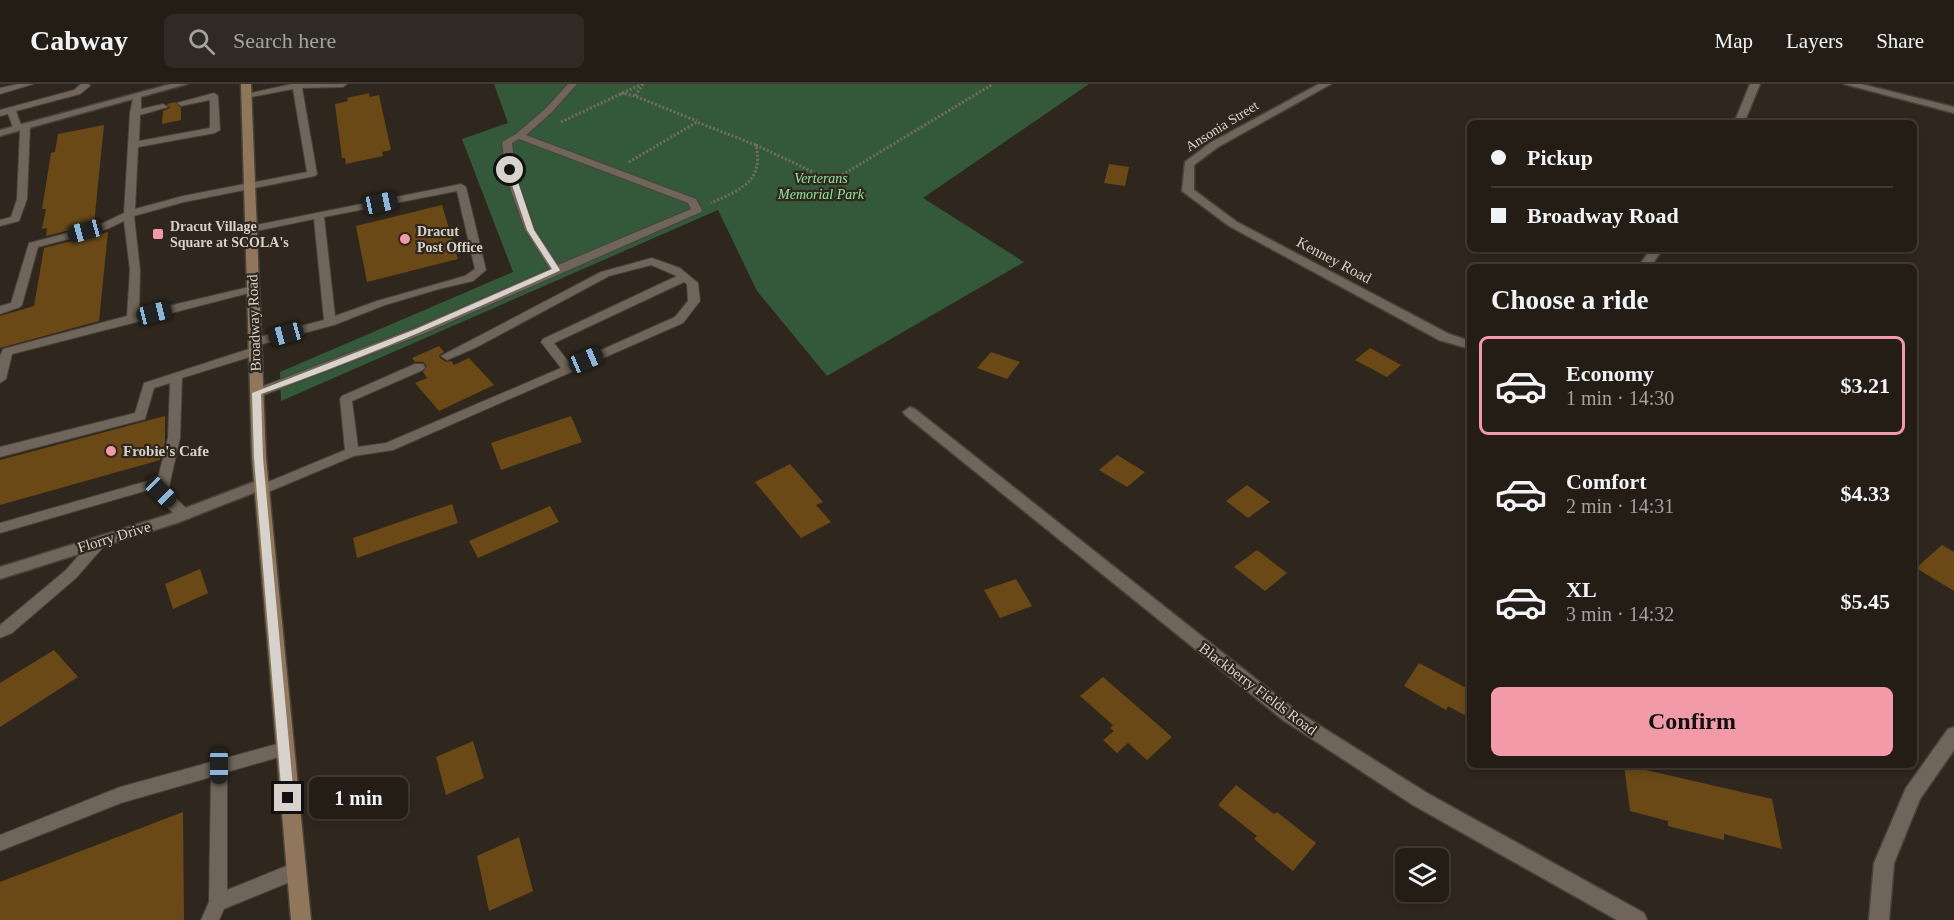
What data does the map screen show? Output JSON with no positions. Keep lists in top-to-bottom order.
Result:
{
  "streets": {
    "main road": ["Broadway Road"],
    "street": [
      "Ansonia Street",
      "Kenney Road",
      "Florry Drive",
      "Blackberry Fields Road"
    ]
  },
  "crossings": [
    ["Ansonia Street", "Kenney Road"],
    ["Broadway Road", "Florry Drive"]
  ],
  "parks": ["Verterans Memorial Park"],
  "places": {
    "transit": ["Dracut Village Square at SCOLA's"],
    "other": ["Dracut Post Office", "Frobie's Cafe"]
  },
  "page": {
    "header": "Cabway",
    "search": "Search here",
    "nav": ["Map", "Layers", "Share"],
    "banner": ["Pickup", "Broadway Road"],
    "heading": "Choose a ride",
    "list": [
      {
        "name": "Economy",
        "note": "1 min · 14:30",
        "value": "$3.21"
      },
      {
        "name": "Comfort",
        "note": "2 min · 14:31",
        "value": "$4.33"
      },
      {
        "name": "XL",
        "note": "3 min · 14:32",
        "value": "$5.45"
      }
    ],
    "buttons": "Confirm",
    "bubble": "1 min"
  }
}
